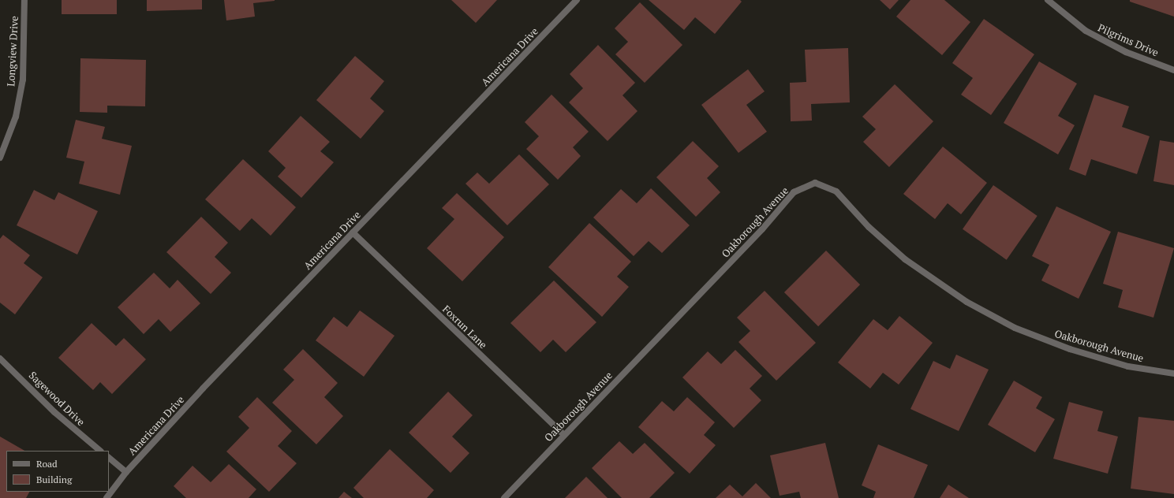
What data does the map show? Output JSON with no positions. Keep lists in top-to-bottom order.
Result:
{
  "streets": {
    "street": [
      "Pilgrims Drive",
      "Longview Drive",
      "Americana Drive",
      "Oakborough Avenue",
      "Foxrun Lane",
      "Sagewood Drive"
    ]
  },
  "crossings": [
    ["Americana Drive", "Foxrun Lane"],
    ["Oakborough Avenue", "Foxrun Lane"]
  ],
  "legend": ["Road", "Building"]
}
